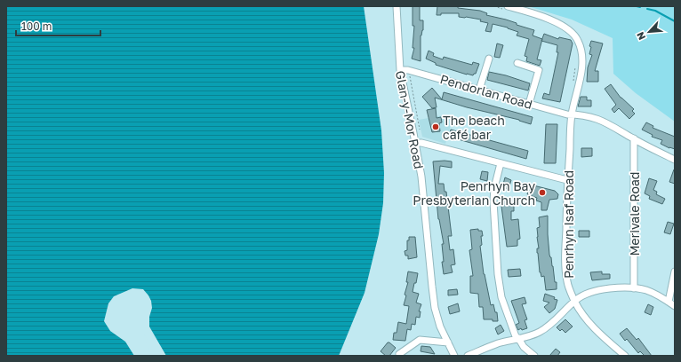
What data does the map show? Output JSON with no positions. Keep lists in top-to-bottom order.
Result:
{
  "streets": {
    "street": [
      "Pendorlan Road",
      "Glan-y-Mor Road",
      "Merivale Road",
      "Penrhyn Isaf Road"
    ]
  },
  "crossings": [
    ["Pendorlan Road", "Glan-y-Mor Road"],
    ["Pendorlan Road", "Merivale Road"],
    ["Pendorlan Road", "Penrhyn Isaf Road"]
  ],
  "places": ["The beach café bar", "Penrhyn Bay Presbyterian Church"],
  "scale_bar": "100 m",
  "north": "bottom left"
}
